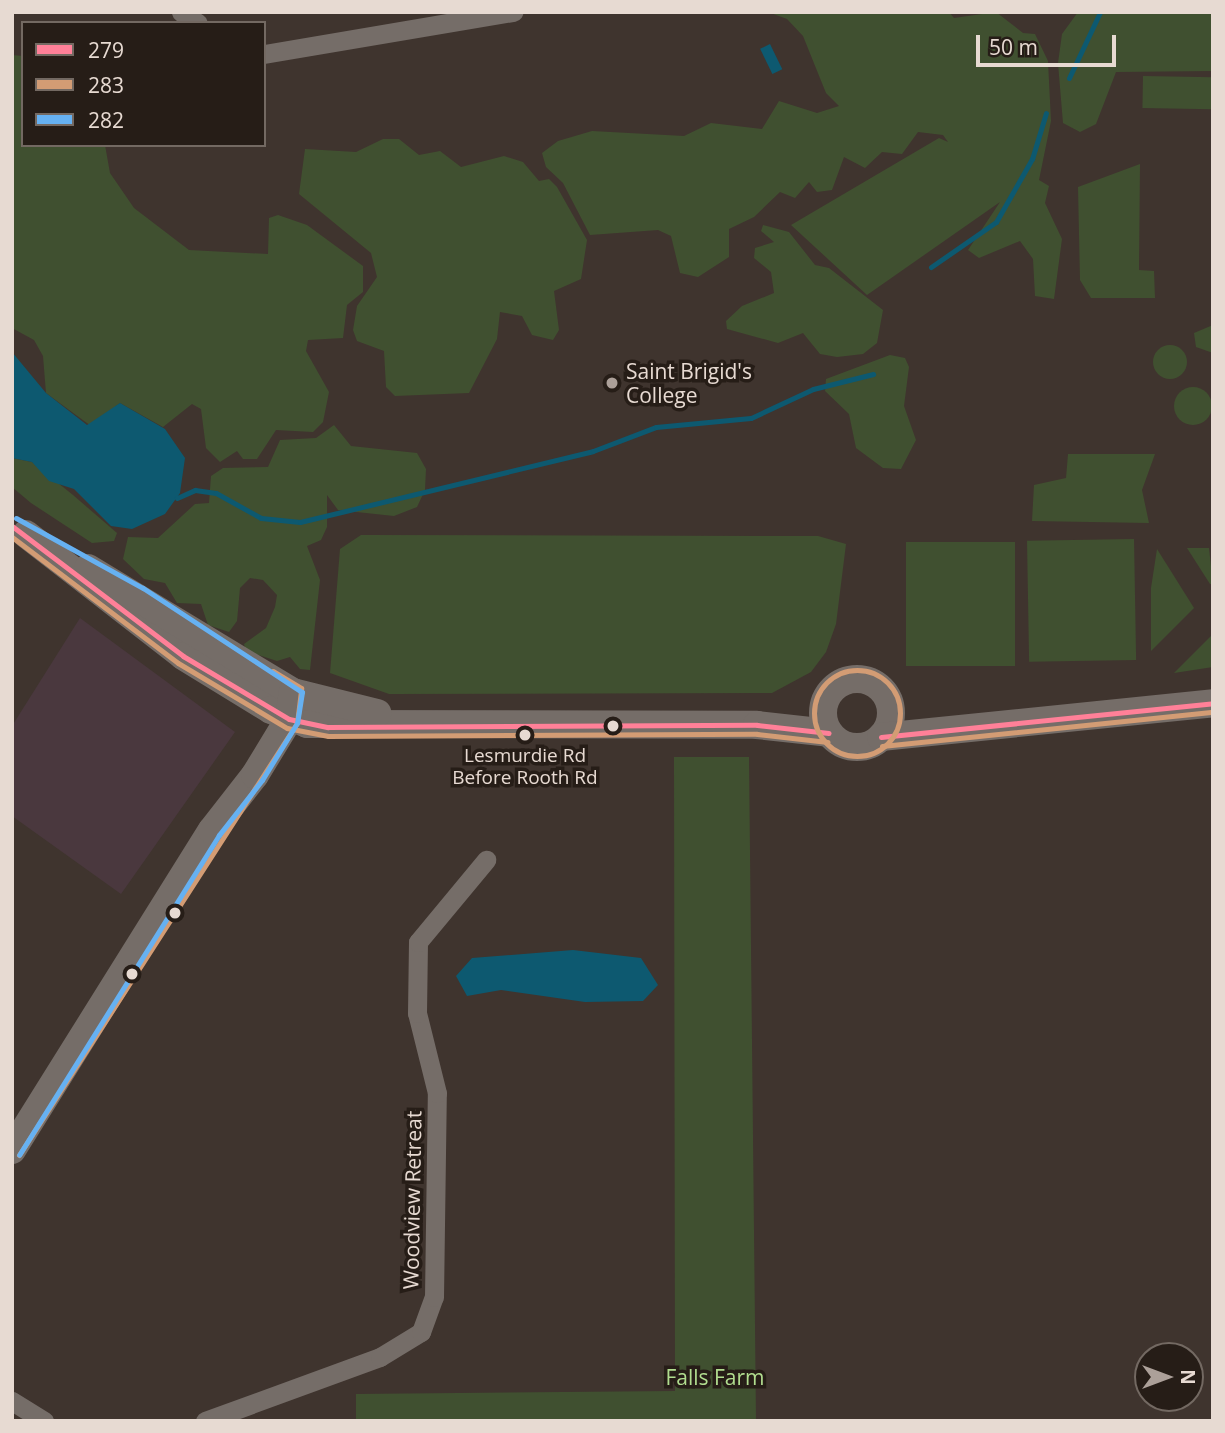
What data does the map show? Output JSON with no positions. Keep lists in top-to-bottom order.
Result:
{
  "streets": {
    "street": ["Woodview Retreat"]
  },
  "parks": ["Falls Farm"],
  "places": ["Saint Brigid's College", "Lesmurdie Rd Before Rooth Rd"],
  "lines": ["transit line 282", "transit line 279", "transit line 283"],
  "legend": ["279", "283", "282"],
  "scale_bar": "50 m",
  "north": "right"
}
